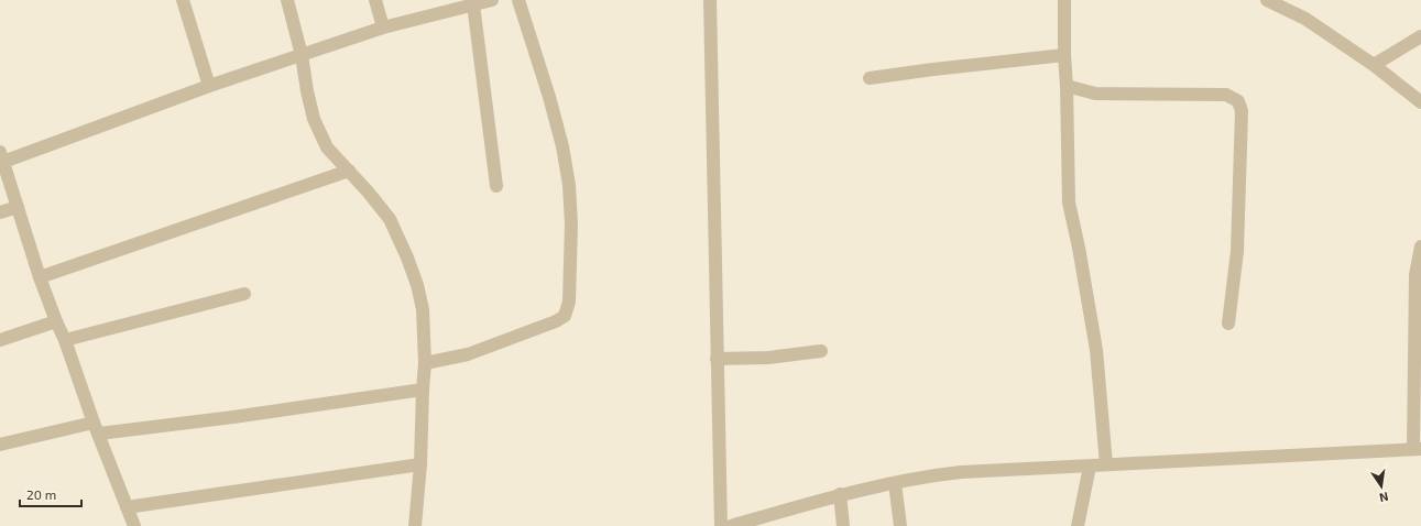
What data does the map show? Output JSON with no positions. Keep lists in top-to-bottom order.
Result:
{
  "scale_bar": "20 m",
  "north": "bottom"
}
